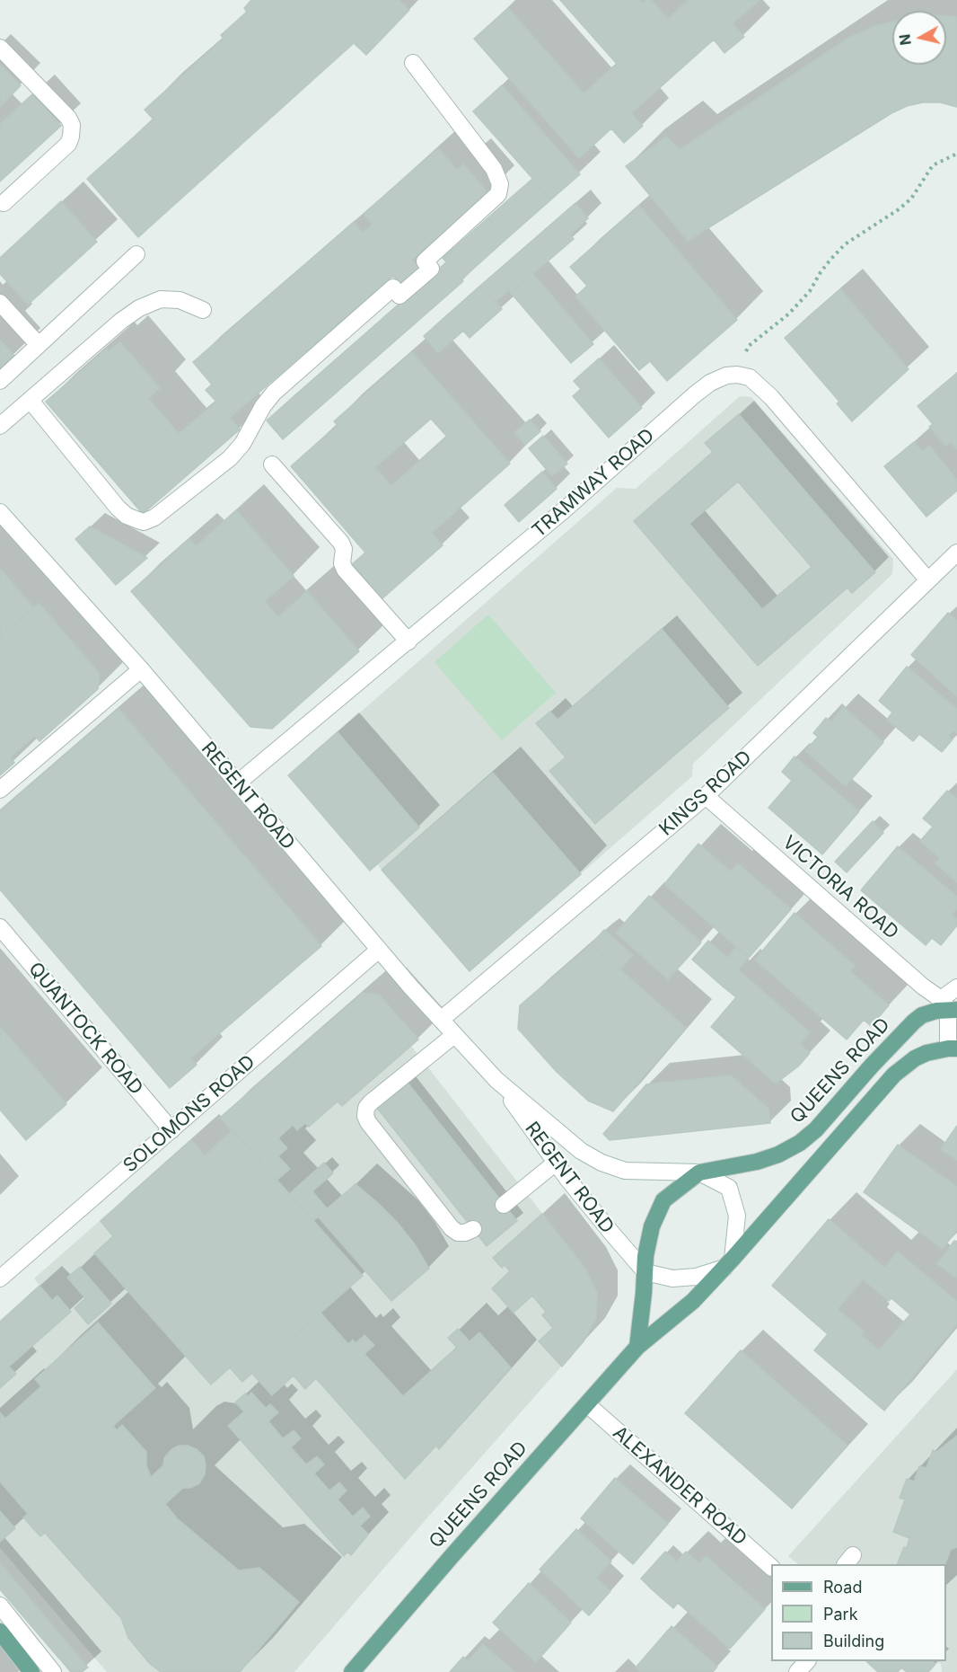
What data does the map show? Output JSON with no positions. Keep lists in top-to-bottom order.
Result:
{
  "streets": {
    "main road": ["QUEENS ROAD"],
    "street": [
      "TRAMWAY ROAD",
      "KINGS ROAD",
      "REGENT ROAD",
      "VICTORIA ROAD",
      "QUANTOCK ROAD",
      "SOLOMONS ROAD",
      "ALEXANDER ROAD"
    ]
  },
  "crossings": [
    ["TRAMWAY ROAD", "REGENT ROAD"],
    ["KINGS ROAD", "REGENT ROAD"],
    ["KINGS ROAD", "VICTORIA ROAD"],
    ["REGENT ROAD", "QUEENS ROAD"],
    ["REGENT ROAD", "SOLOMONS ROAD"],
    ["VICTORIA ROAD", "QUEENS ROAD"],
    ["QUANTOCK ROAD", "SOLOMONS ROAD"],
    ["QUEENS ROAD", "ALEXANDER ROAD"]
  ],
  "legend": ["Road", "Park", "Building"],
  "north": "left"
}
